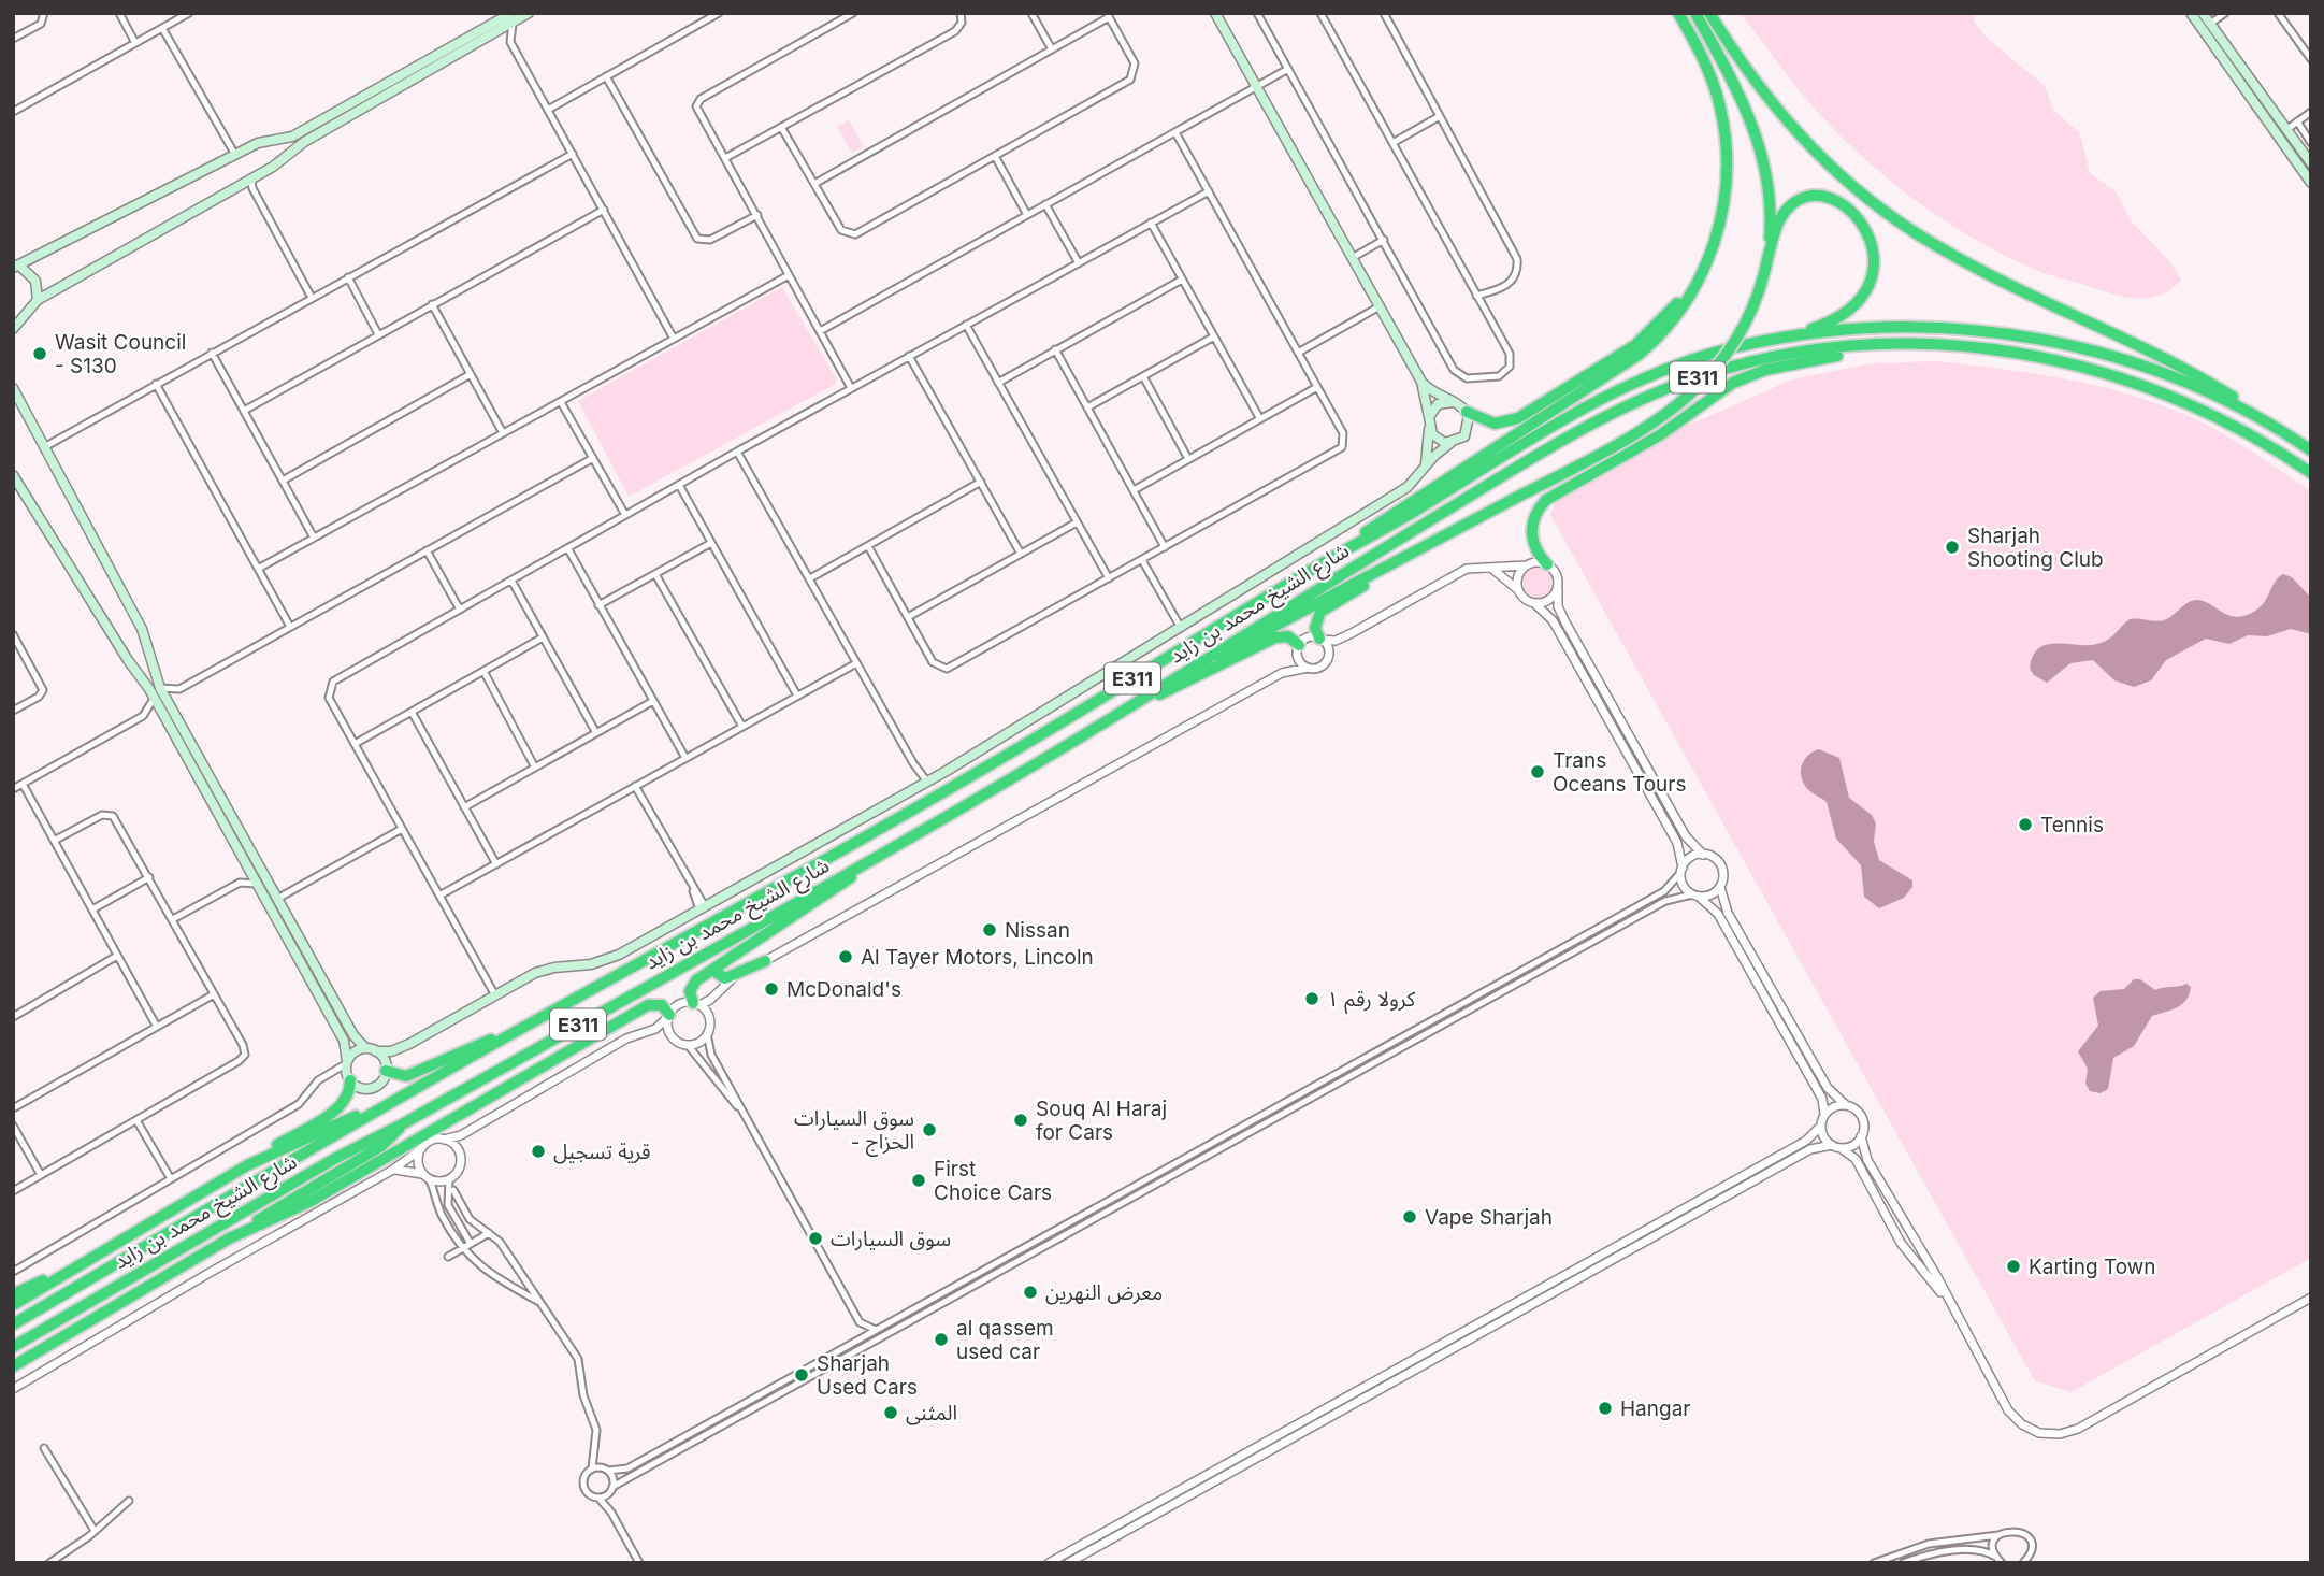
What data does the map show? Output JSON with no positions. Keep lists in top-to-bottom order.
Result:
{
  "streets": {
    "highway": ["E311", "شارع الشيخ محمد بن زايد"]
  },
  "places": [
    "Wasit Council - S130",
    "Sharjah Shooting Club",
    "Trans Oceans Tours",
    "Tennis",
    "Nissan",
    "Al Tayer Motors, Lincoln",
    "McDonald's",
    "كرولا رقم ١",
    "Souq Al Haraj for Cars",
    "سوق السيارات - الحزاج",
    "قرية تسجيل",
    "First Choice Cars",
    "Vape Sharjah",
    "سوق السيارات",
    "Karting Town",
    "معرض النهرين",
    "al qassem used car",
    "Sharjah Used Cars",
    "Hangar",
    "المثنى"
  ]
}
